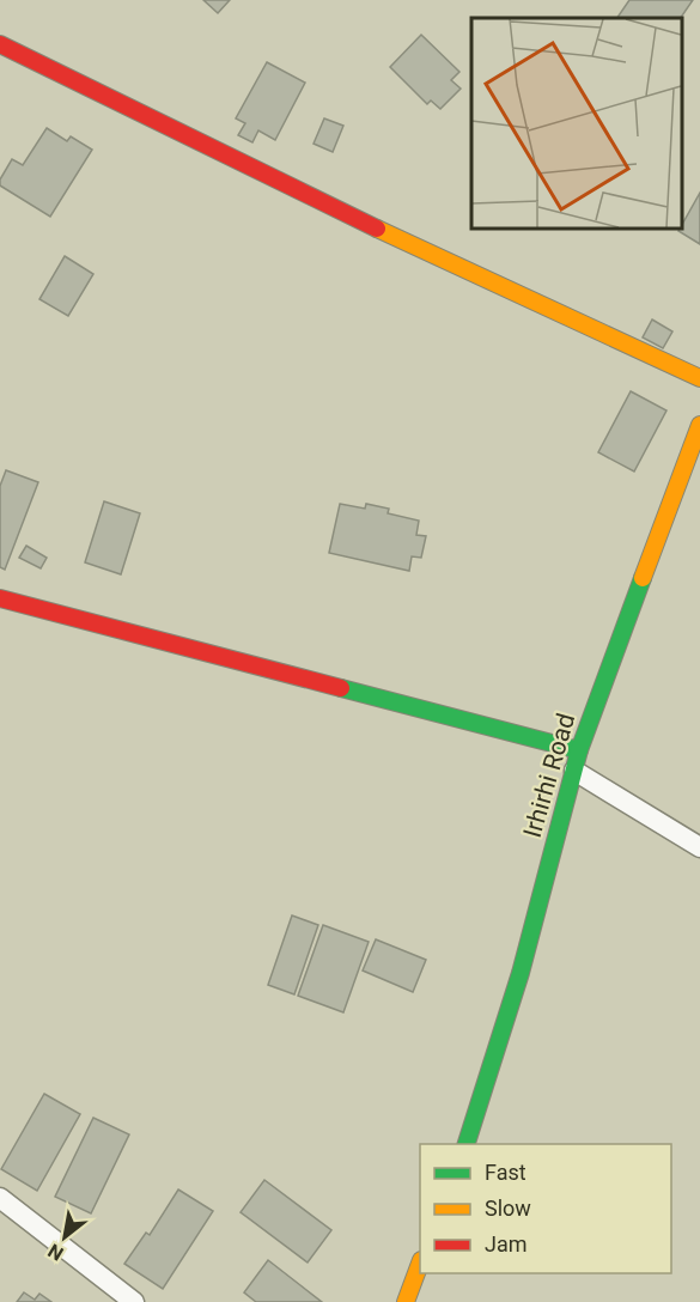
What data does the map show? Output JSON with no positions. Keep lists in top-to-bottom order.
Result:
{
  "streets": {
    "street": ["Irhirhi Road"]
  },
  "legend": ["Fast", "Slow", "Jam"],
  "north": "bottom left"
}
